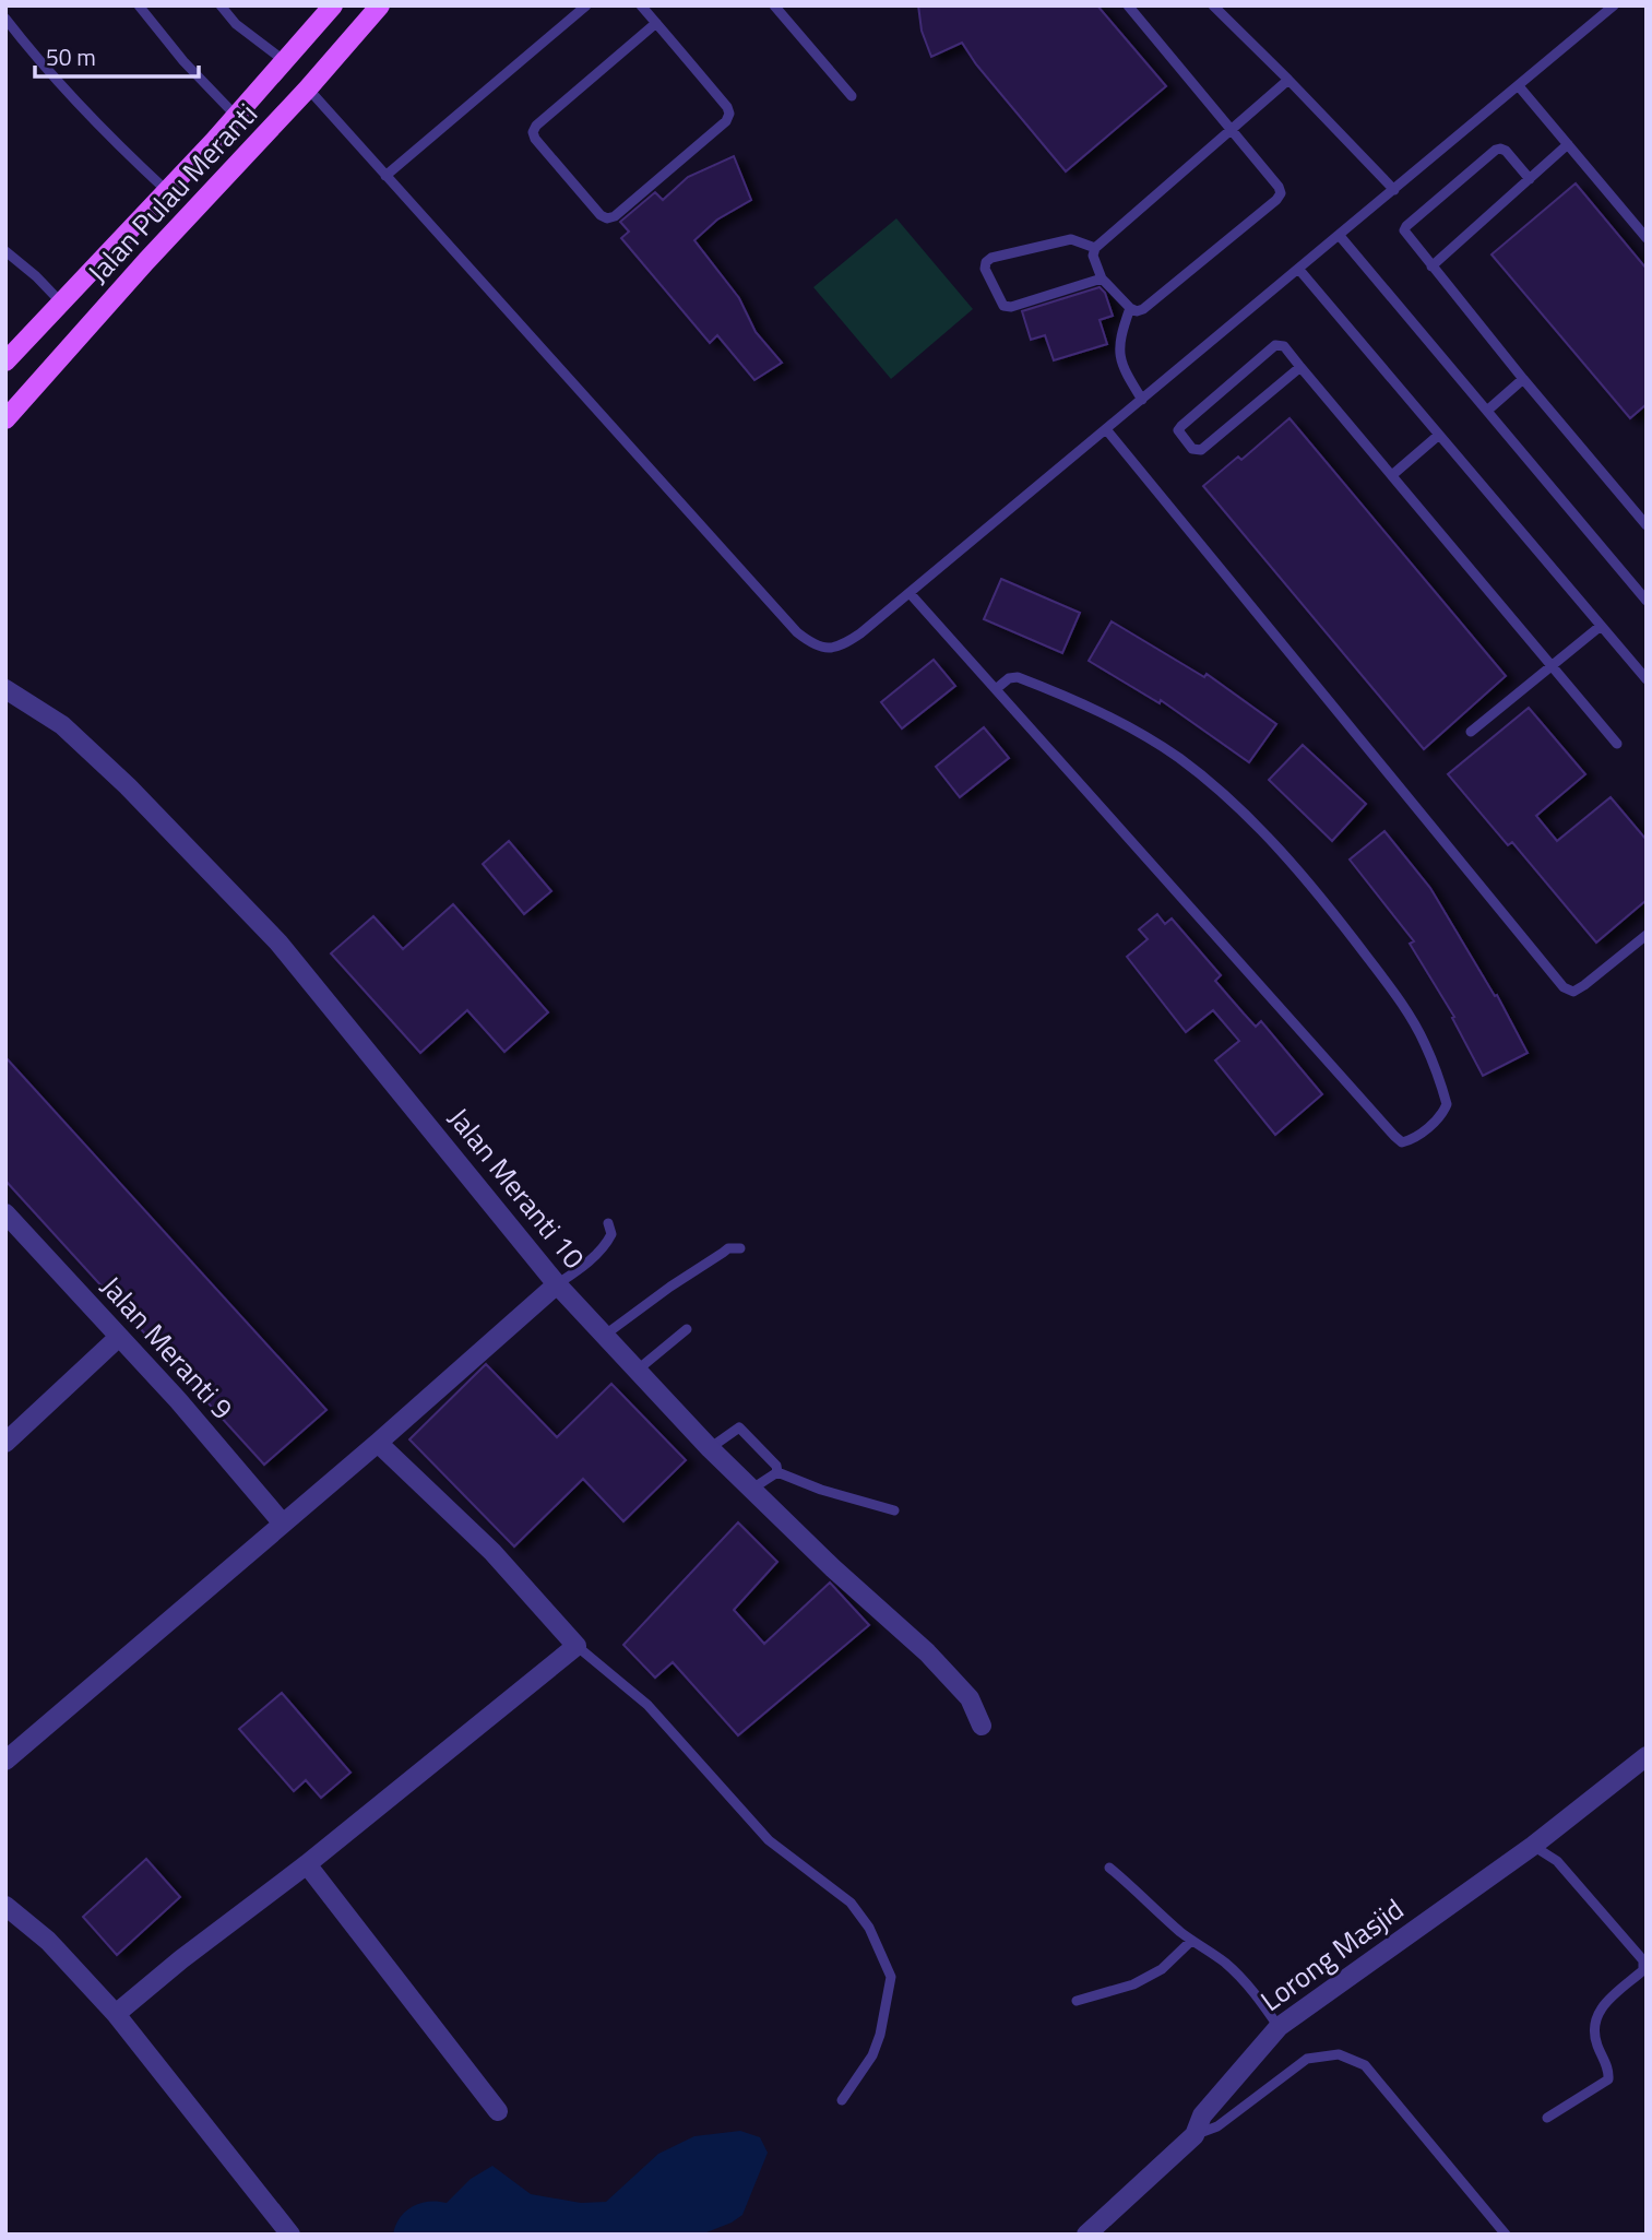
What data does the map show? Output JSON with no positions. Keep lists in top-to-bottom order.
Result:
{
  "streets": {
    "main road": ["Jalan Pulau Meranti"],
    "street": ["Jalan Meranti 10", "Jalan Meranti 9", "Lorong Masjid"]
  },
  "scale_bar": "50 m"
}
